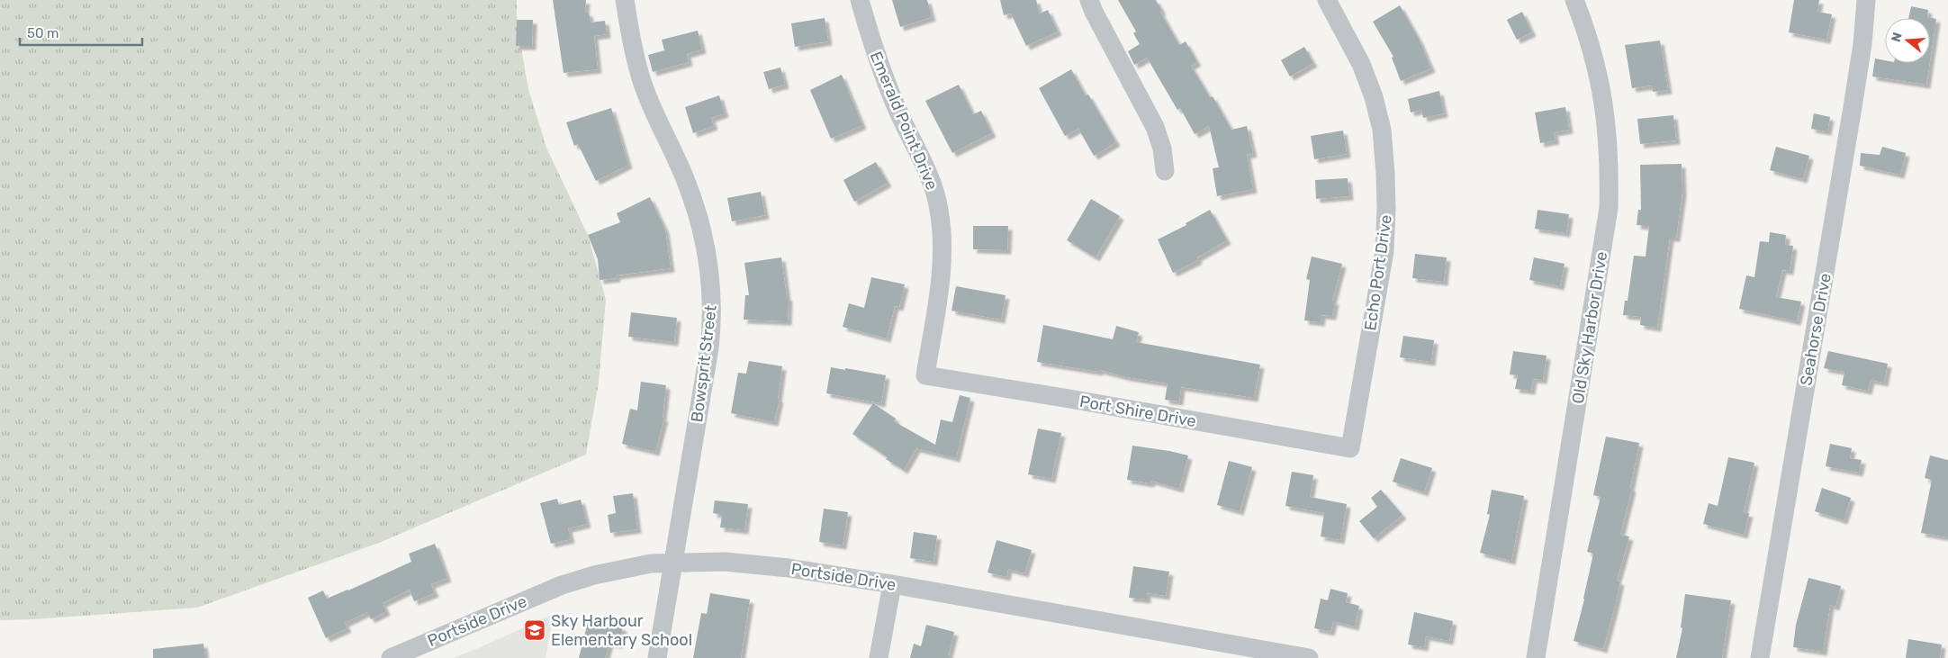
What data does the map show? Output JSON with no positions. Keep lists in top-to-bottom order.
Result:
{
  "streets": {
    "street": [
      "Emerald Point Drive",
      "Echo Port Drive",
      "Old Sky Harbor Drive",
      "Seahorse Drive",
      "Bowsprit Street",
      "Port Shire Drive",
      "Portside Drive"
    ]
  },
  "crossings": [
    ["Emerald Point Drive", "Port Shire Drive"],
    ["Echo Port Drive", "Port Shire Drive"],
    ["Bowsprit Street", "Portside Drive"]
  ],
  "places": {
    "school or university": ["Sky Harbour Elementary School"]
  },
  "scale_bar": "50 m",
  "north": "left"
}
